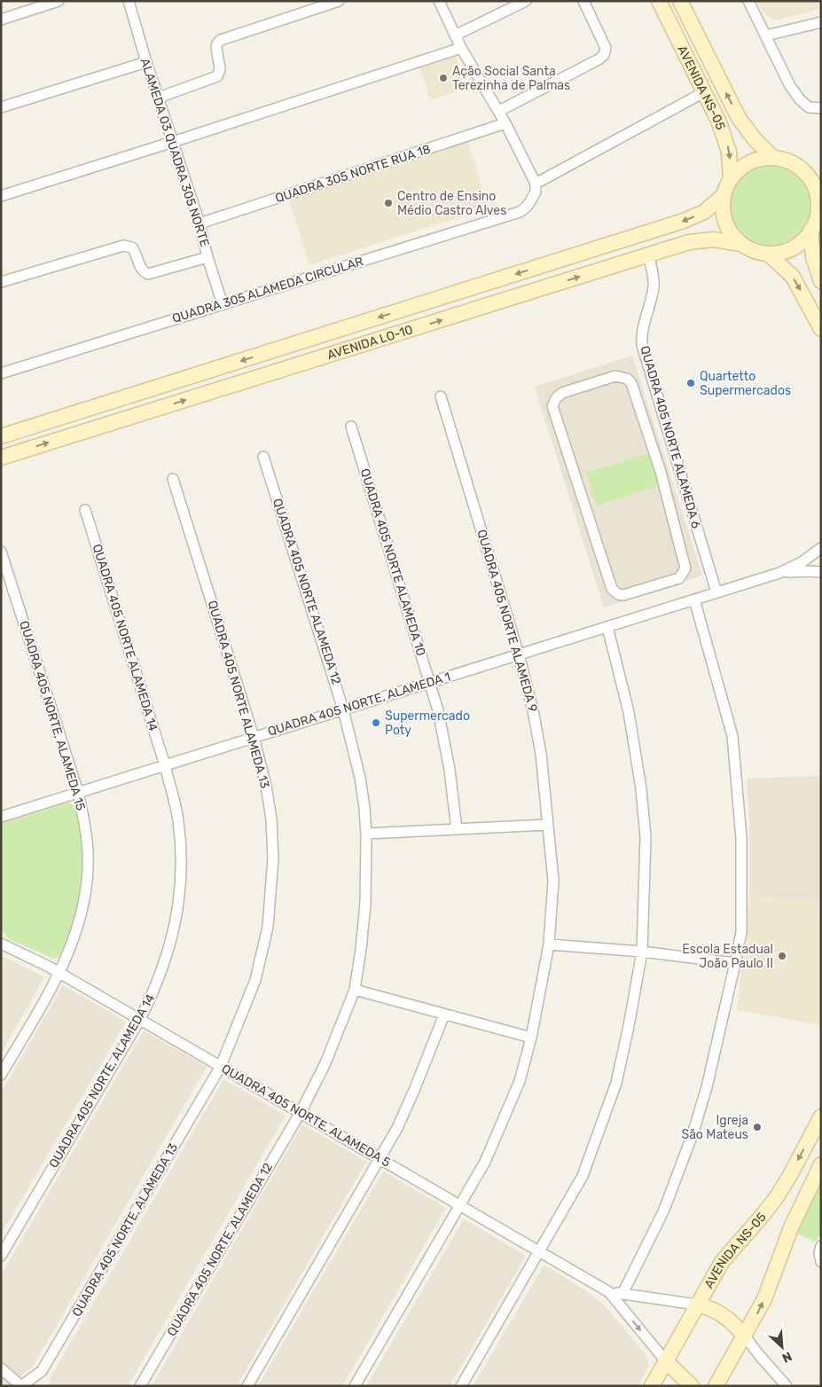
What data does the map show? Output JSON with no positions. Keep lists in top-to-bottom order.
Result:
{
  "streets": {
    "street": [
      "AVENIDA NS-05",
      "ALAMEDA 03 QUADRA 305 NORTE",
      "QUADRA 305 NORTE RUA 18",
      "QUADRA 305 ALAMEDA CIRCULAR",
      "AVENIDA LO-10",
      "QUADRA 405 NORTE ALAMEDA 6",
      "QUADRA 405 NORTE ALAMEDA 10",
      "QUADRA 405 NORTE ALAMEDA 12",
      "QUADRA 405 NORTE ALAMEDA 9",
      "QUADRA 405 NORTE ALAMEDA 14",
      "QUADRA 405 NORTE ALAMEDA 13",
      "QUADRA 405 NORTE, ALAMEDA 1",
      "QUADRA 405 NORTE, ALAMEDA 15",
      "QUADRA 405 NORTE, ALAMEDA 14",
      "QUADRA 405 NORTE, ALAMEDA 5",
      "QUADRA 405 NORTE, ALAMEDA 13",
      "QUADRA 405 NORTE, ALAMEDA 12"
    ]
  },
  "crossings": [
    ["AVENIDA NS-05", "AVENIDA LO-10"],
    ["ALAMEDA 03 QUADRA 305 NORTE", "QUADRA 305 NORTE RUA 18"],
    ["ALAMEDA 03 QUADRA 305 NORTE", "QUADRA 305 ALAMEDA CIRCULAR"],
    ["AVENIDA LO-10", "QUADRA 405 NORTE ALAMEDA 6"],
    ["QUADRA 405 NORTE ALAMEDA 6", "QUADRA 405 NORTE, ALAMEDA 1"],
    ["QUADRA 405 NORTE ALAMEDA 10", "QUADRA 405 NORTE, ALAMEDA 1"],
    ["QUADRA 405 NORTE ALAMEDA 12", "QUADRA 405 NORTE, ALAMEDA 1"],
    ["QUADRA 405 NORTE ALAMEDA 12", "QUADRA 405 NORTE, ALAMEDA 5"],
    ["QUADRA 405 NORTE ALAMEDA 12", "QUADRA 405 NORTE, ALAMEDA 12"],
    ["QUADRA 405 NORTE ALAMEDA 9", "QUADRA 405 NORTE, ALAMEDA 1"],
    ["QUADRA 405 NORTE ALAMEDA 9", "QUADRA 405 NORTE, ALAMEDA 5"],
    ["QUADRA 405 NORTE ALAMEDA 14", "QUADRA 405 NORTE, ALAMEDA 1"],
    ["QUADRA 405 NORTE ALAMEDA 14", "QUADRA 405 NORTE, ALAMEDA 14"],
    ["QUADRA 405 NORTE ALAMEDA 13", "QUADRA 405 NORTE, ALAMEDA 1"],
    ["QUADRA 405 NORTE ALAMEDA 13", "QUADRA 405 NORTE, ALAMEDA 5"],
    ["QUADRA 405 NORTE ALAMEDA 13", "QUADRA 405 NORTE, ALAMEDA 13"],
    ["QUADRA 405 NORTE, ALAMEDA 1", "QUADRA 405 NORTE, ALAMEDA 15"],
    ["QUADRA 405 NORTE, ALAMEDA 1", "QUADRA 405 NORTE, ALAMEDA 14"],
    ["QUADRA 405 NORTE, ALAMEDA 15", "QUADRA 405 NORTE, ALAMEDA 5"],
    ["QUADRA 405 NORTE, ALAMEDA 14", "QUADRA 405 NORTE, ALAMEDA 5"],
    ["QUADRA 405 NORTE, ALAMEDA 5", "QUADRA 405 NORTE, ALAMEDA 13"],
    ["QUADRA 405 NORTE, ALAMEDA 5", "QUADRA 405 NORTE, ALAMEDA 12"]
  ],
  "places": [
    "Ação Social Santa Terezinha de Palmas",
    "Centro de Ensino Médio Castro Alves",
    "Quartetto Supermercados",
    "Supermercado Poty",
    "Escola Estadual João Paulo II",
    "Igreja São Mateus"
  ],
  "north": "bottom right"
}
